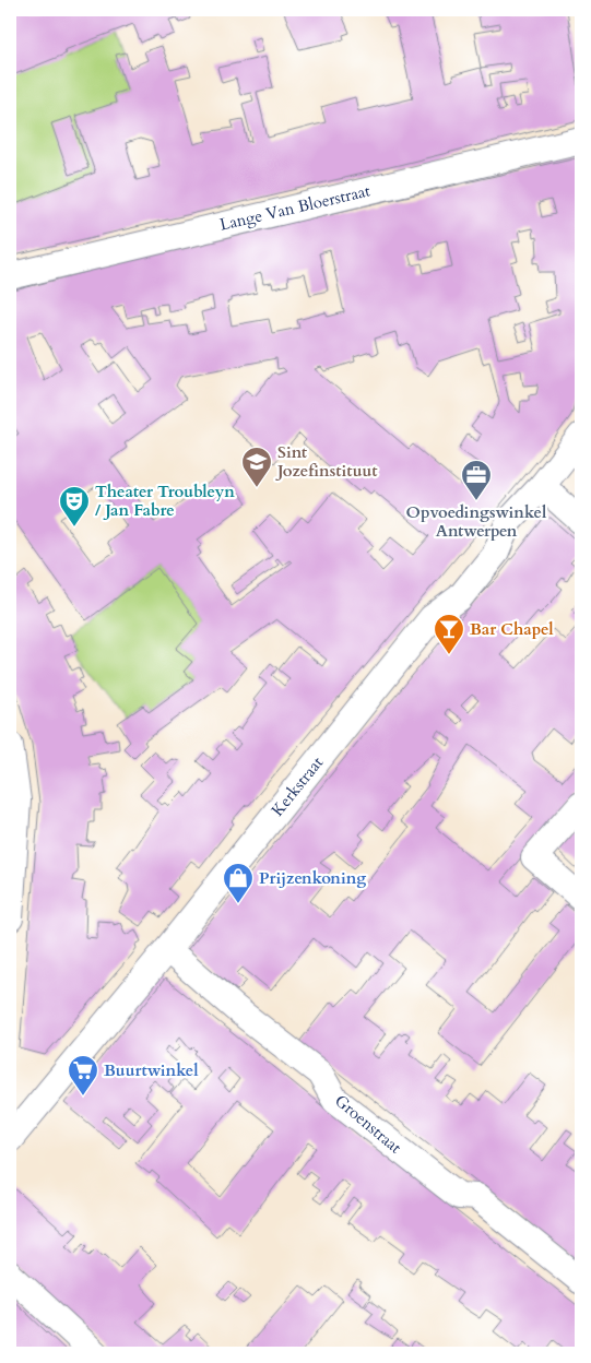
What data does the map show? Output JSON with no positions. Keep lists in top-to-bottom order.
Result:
{
  "streets": {
    "street": ["Lange Van Bloerstraat", "Kerkstraat", "Groenstraat"]
  },
  "crossings": [
    ["Kerkstraat", "Groenstraat"]
  ],
  "places": {
    "school or university": ["Sint Jozefinstituut"],
    "office": ["Opvoedingswinkel Antwerpen"],
    "theatre": ["Theater Troubleyn / Jan Fabre"],
    "bar": ["Bar Chapel"],
    "shop": ["Prijzenkoning"],
    "supermarket": ["Buurtwinkel"]
  }
}
